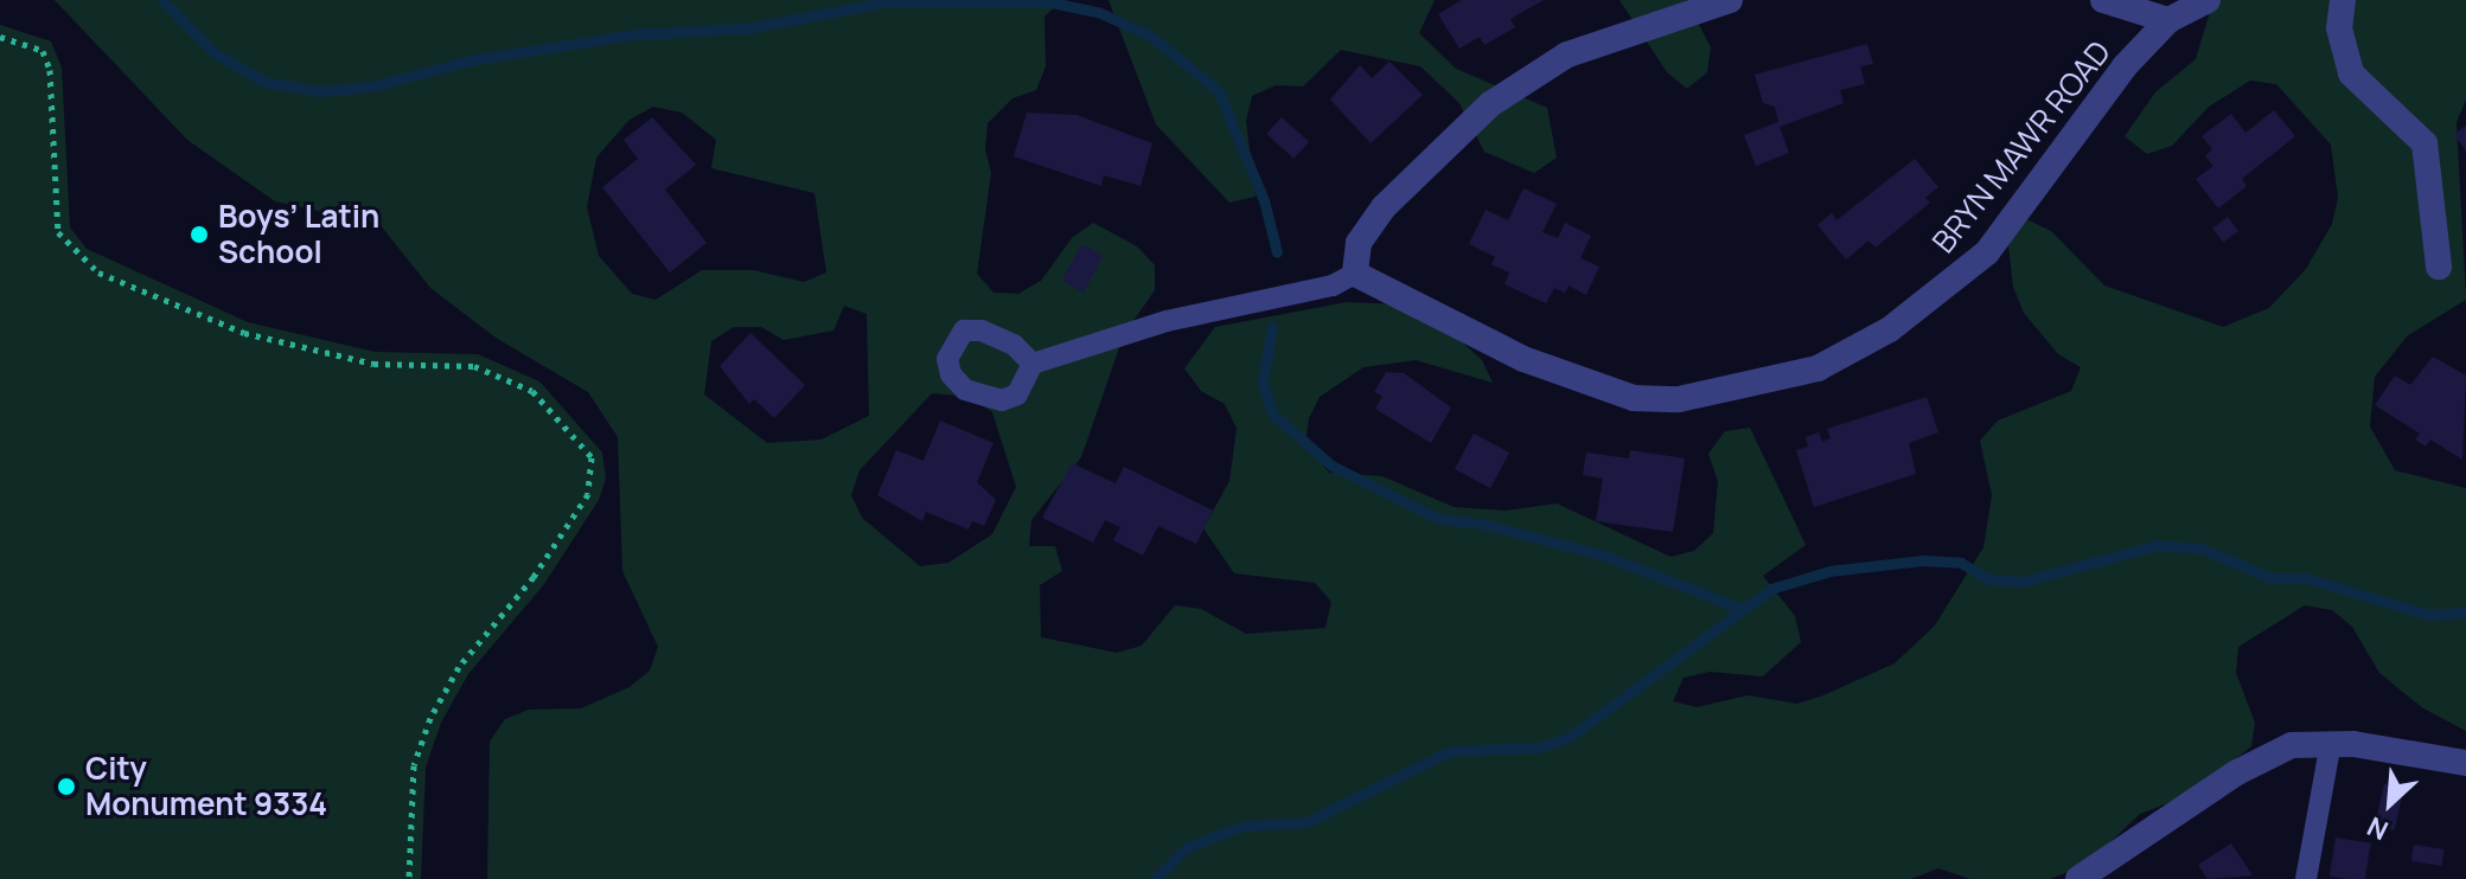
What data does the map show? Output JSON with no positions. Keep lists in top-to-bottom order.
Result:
{
  "streets": {
    "street": ["BRYN MAWR ROAD"]
  },
  "places": ["Boys’ Latin School", "City Monument 9334"],
  "north": "bottom left"
}
